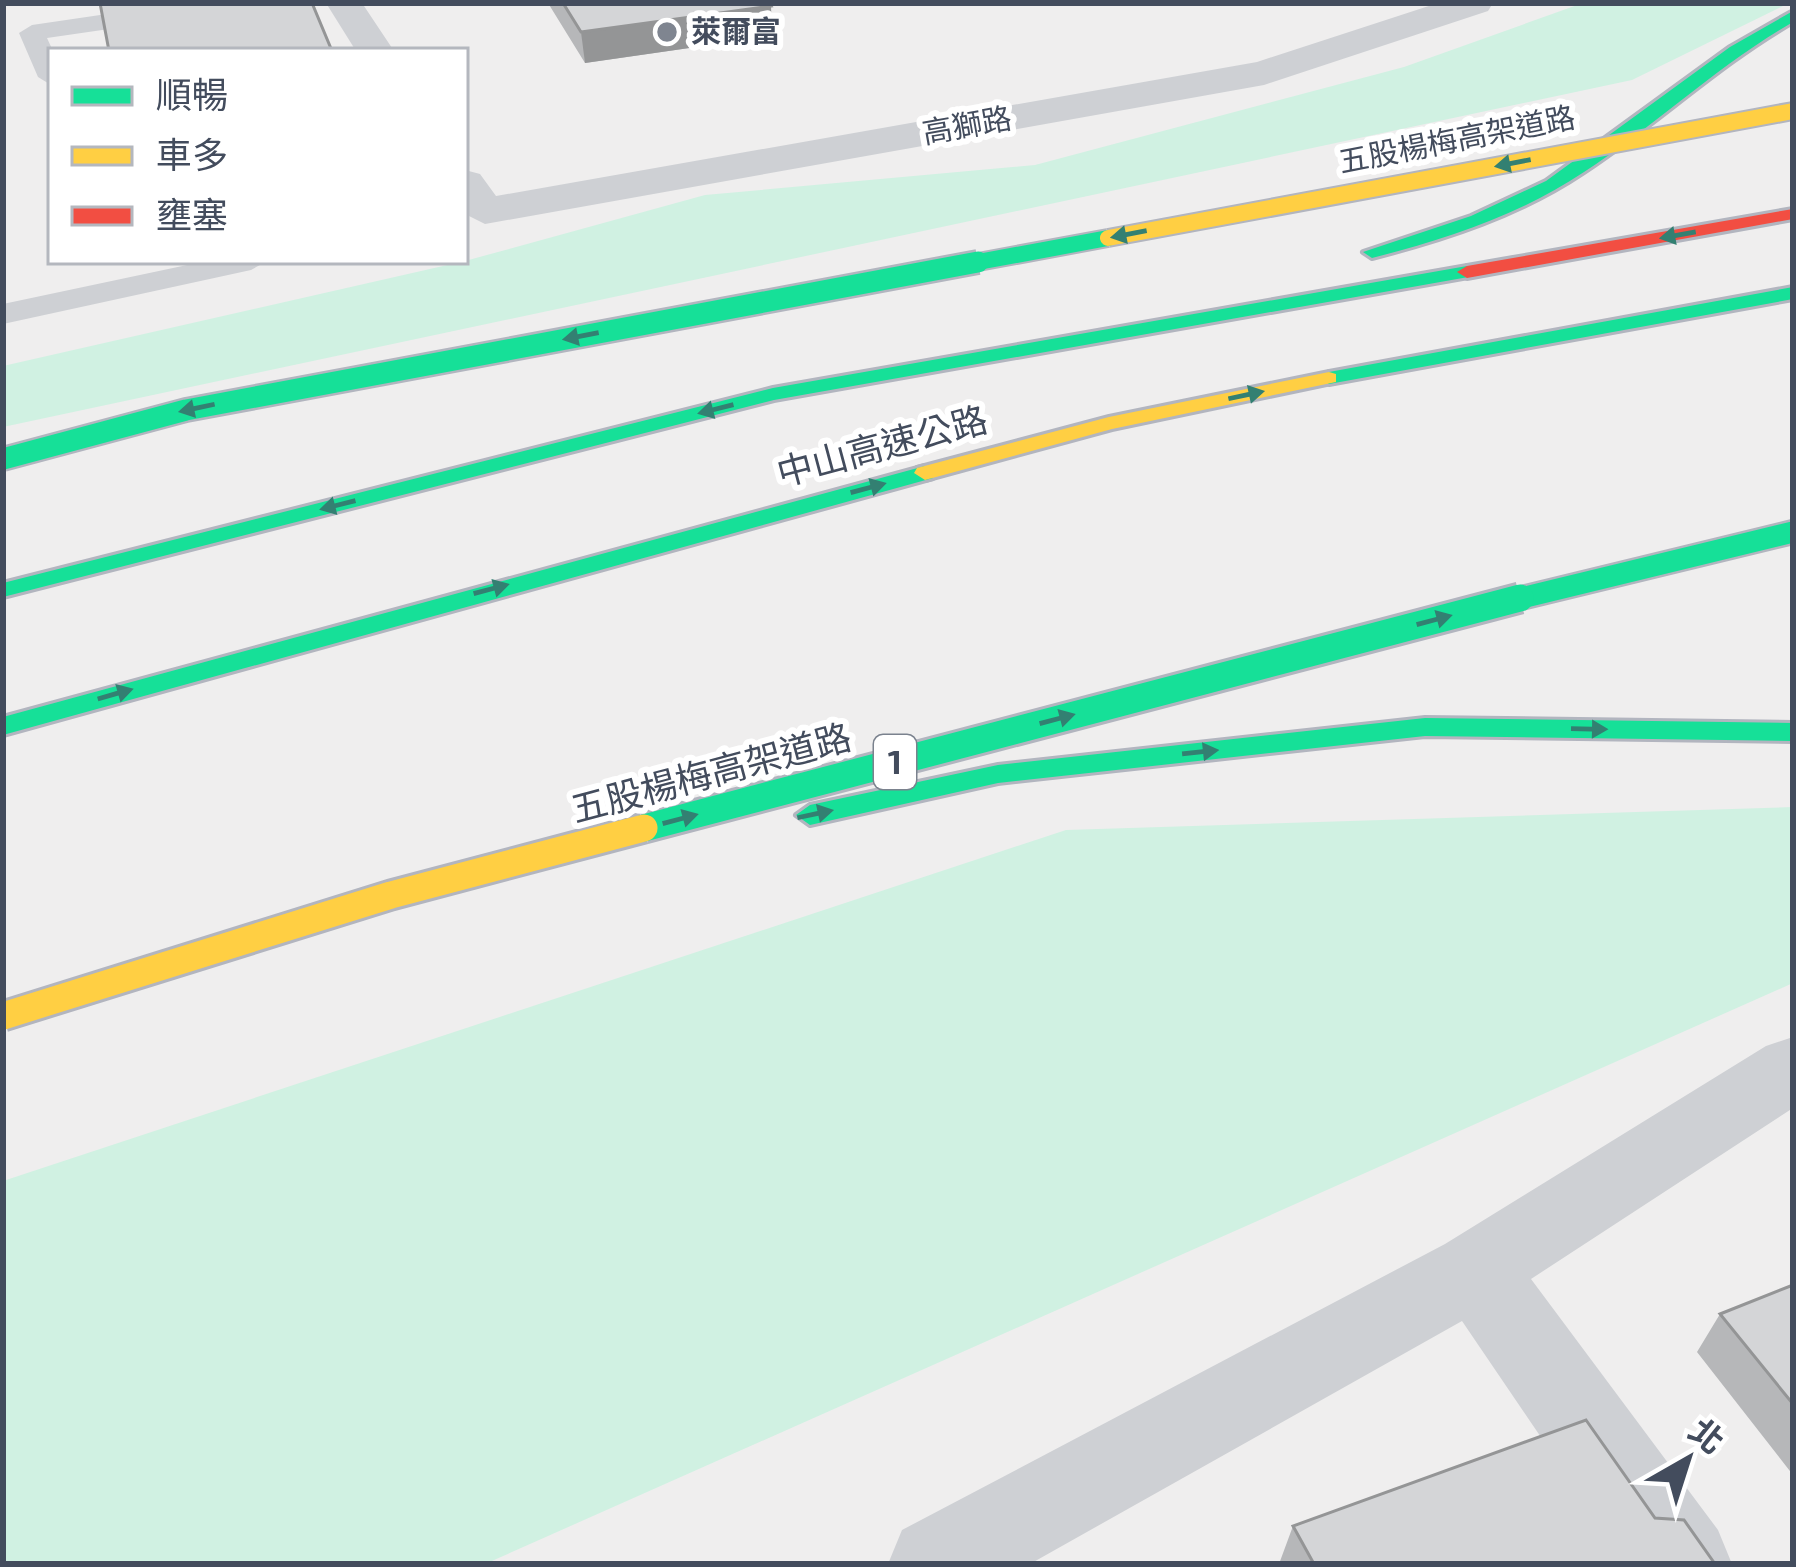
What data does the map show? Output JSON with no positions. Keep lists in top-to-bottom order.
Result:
{
  "streets": {
    "highway": ["五股楊梅高架道路", "中山高速公路", "1"],
    "street": ["高獅路"]
  },
  "places": ["萊爾富"],
  "legend": ["順暢", "車多", "壅塞"],
  "north": "top right"
}
